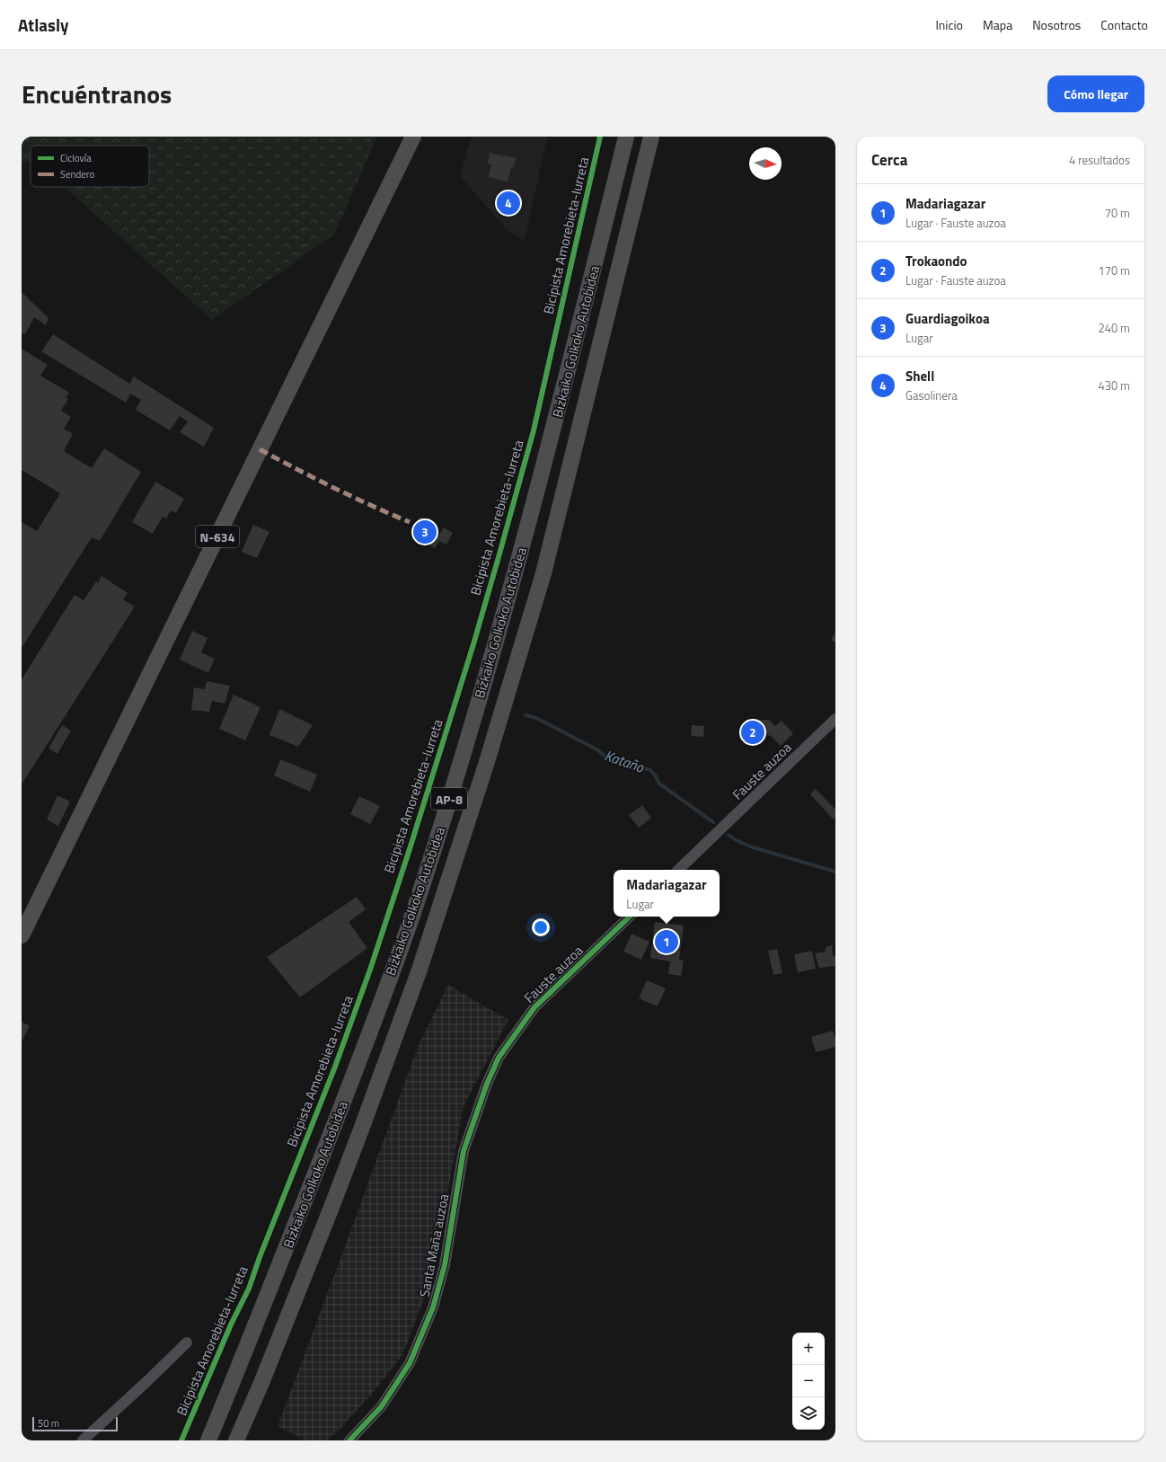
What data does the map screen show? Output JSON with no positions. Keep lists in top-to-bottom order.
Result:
{
  "streets": {
    "highway": ["Bizkaiko Golkoko Autobidea", "N-634", "AP-8"],
    "street": ["Fauste auzoa", "Santa Maña auzoa"],
    "cycle path": ["Bicipista Amorebieta-Iurreta"]
  },
  "crossings": [
    ["Fauste auzoa", "Santa Maña auzoa"]
  ],
  "water": ["Kataño"],
  "legend": ["Ciclovía", "Sendero"],
  "scale_bar": "50 m",
  "north": "right",
  "page": {
    "header": "Atlasly",
    "nav": [
      "Inicio",
      "Mapa",
      "Nosotros",
      "Contacto"
    ],
    "title": "Encuéntranos",
    "buttons": "Cómo llegar",
    "heading": ["Cerca", "4 resultados"],
    "list": [
      {
        "mark": "1",
        "name": "Madariagazar",
        "note": "Lugar · Fauste auzoa",
        "value": "70 m"
      },
      {
        "mark": "2",
        "name": "Trokaondo",
        "note": "Lugar · Fauste auzoa",
        "value": "170 m"
      },
      {
        "mark": "3",
        "name": "Guardiagoikoa",
        "note": "Lugar",
        "value": "240 m"
      },
      {
        "mark": "4",
        "name": "Shell",
        "note": "Gasolinera",
        "value": "430 m"
      }
    ],
    "pins": [
      "4",
      "3",
      "2",
      "1"
    ],
    "popup": ["Madariagazar", "Lugar"],
    "map_buttons": ["+", "−"],
    "scale": "50 m"
  }
}
